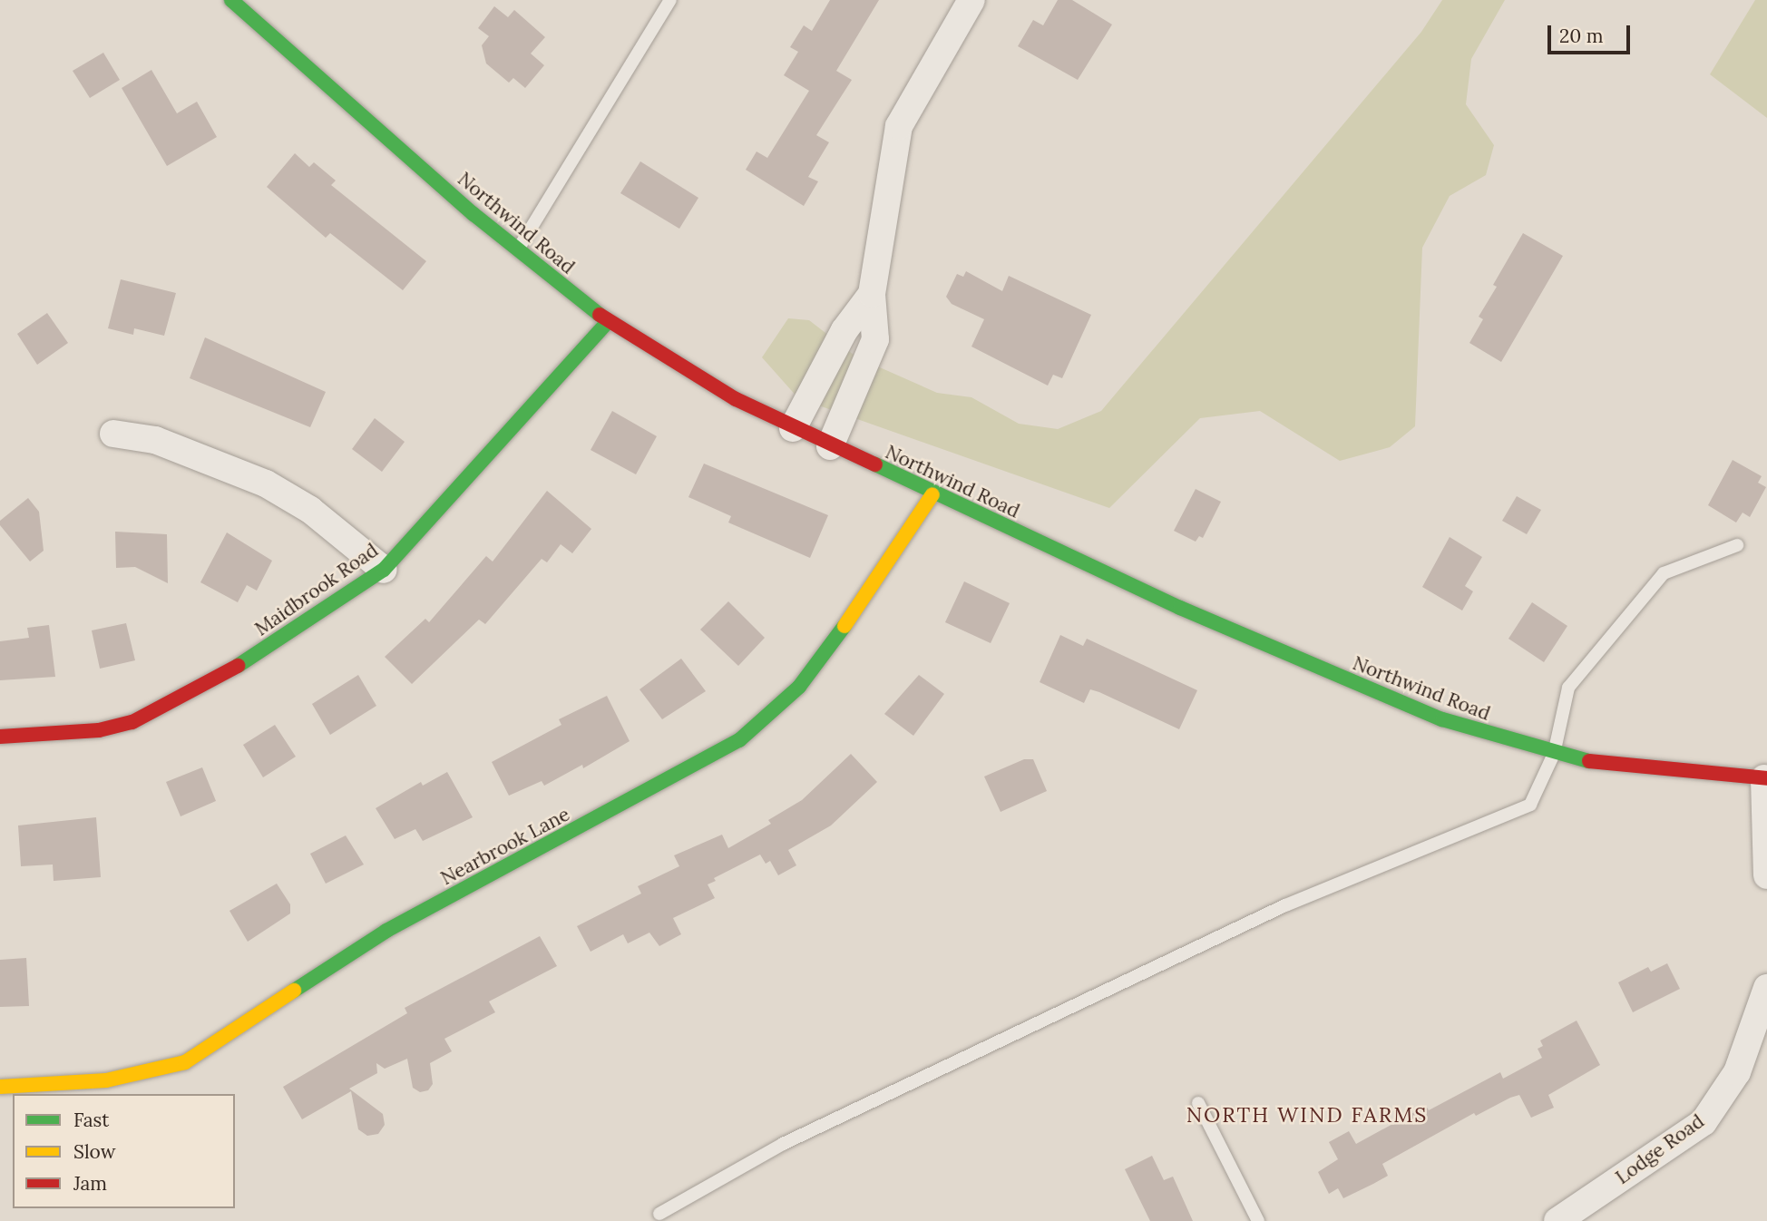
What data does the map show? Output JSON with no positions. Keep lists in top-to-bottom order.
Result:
{
  "streets": {
    "street": [
      "Northwind Road",
      "Maidbrook Road",
      "Nearbrook Lane",
      "Lodge Road"
    ]
  },
  "crossings": [
    ["Northwind Road", "Maidbrook Road"],
    ["Northwind Road", "Nearbrook Lane"]
  ],
  "districts": ["NORTH WIND FARMS"],
  "legend": ["Fast", "Slow", "Jam"],
  "scale_bar": "20 m"
}
